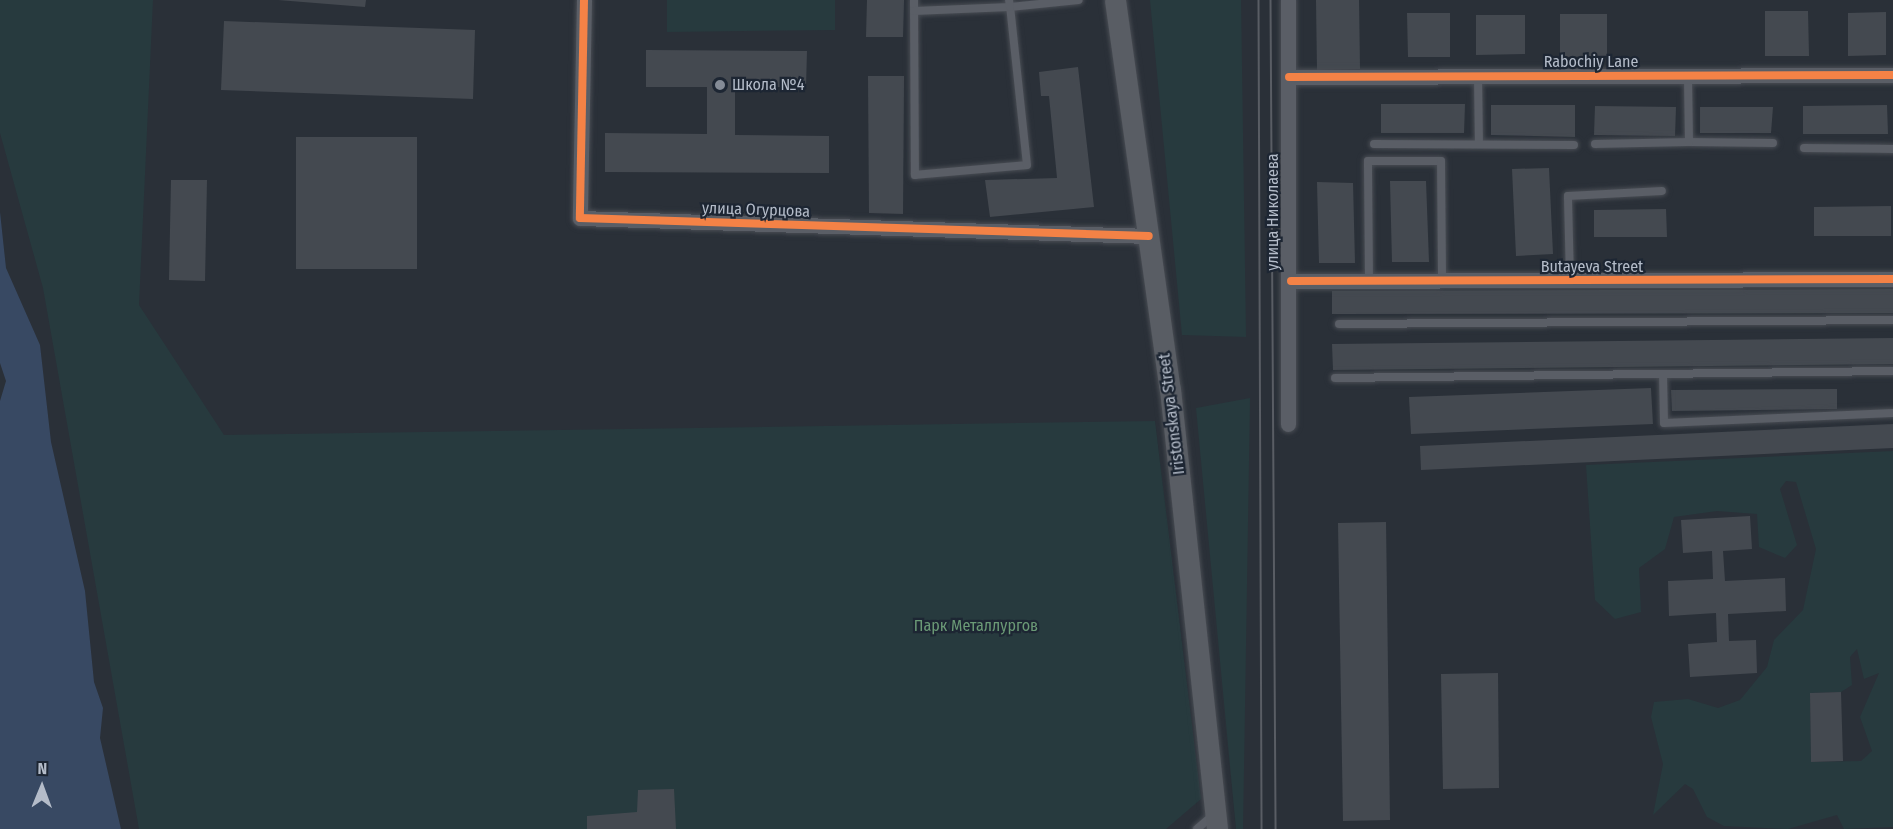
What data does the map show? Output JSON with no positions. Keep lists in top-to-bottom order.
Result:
{
  "streets": {
    "main road": ["Iristonskaya Street"],
    "street": [
      "Rabochiy Lane",
      "улица Огурцова",
      "улица Николаева",
      "Butayeva Street"
    ]
  },
  "crossings": [
    ["Rabochiy Lane", "улица Николаева"],
    ["улица Огурцова", "Iristonskaya Street"],
    ["улица Николаева", "Butayeva Street"]
  ],
  "parks": ["Парк Металлургов"],
  "places": ["Школа №4"],
  "north": "top"
}
